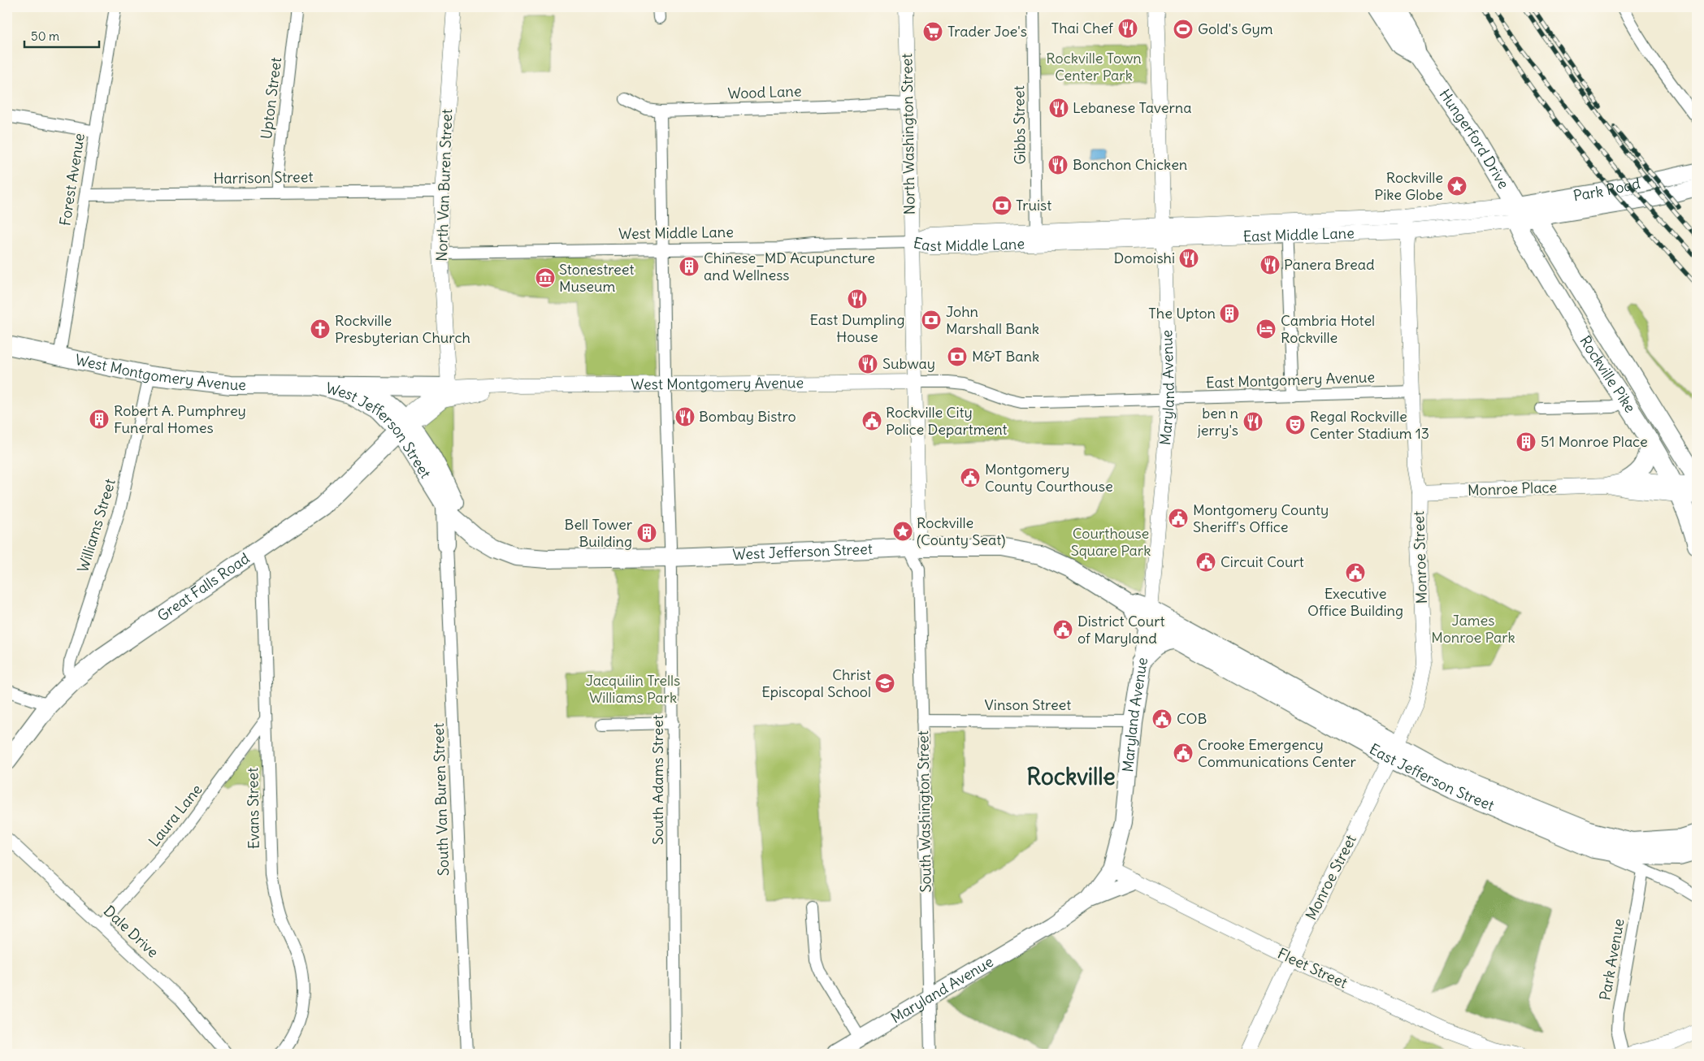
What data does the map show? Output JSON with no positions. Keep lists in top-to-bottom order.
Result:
{
  "streets": {
    "main road": [
      "Hungerford Drive",
      "Park Road",
      "West Montgomery Avenue",
      "Rockville Pike",
      "Maryland Avenue",
      "West Jefferson Street",
      "Great Falls Road",
      "East Jefferson Street"
    ],
    "street": [
      "Wood Lane",
      "Upton Street",
      "Gibbs Street",
      "North Washington Street",
      "Harrison Street",
      "Forest Avenue",
      "North Van Buren Street",
      "West Middle Lane",
      "East Middle Lane",
      "East Montgomery Avenue",
      "Monroe Place",
      "Williams Street",
      "Monroe Street",
      "Vinson Street",
      "South Adams Street",
      "South Van Buren Street",
      "Evans Street",
      "South Washington Street",
      "Laura Lane",
      "Dale Drive",
      "Park Avenue",
      "Fleet Street"
    ]
  },
  "crossings": [
    ["Wood Lane", "North Washington Street"],
    ["Wood Lane", "South Adams Street"],
    ["Upton Street", "Harrison Street"],
    ["Gibbs Street", "East Middle Lane"],
    ["North Washington Street", "West Middle Lane"],
    ["North Washington Street", "East Middle Lane"],
    ["North Washington Street", "West Montgomery Avenue"],
    ["North Washington Street", "East Montgomery Avenue"],
    ["North Washington Street", "South Washington Street"],
    ["Hungerford Drive", "Park Road"],
    ["Hungerford Drive", "East Middle Lane"],
    ["Hungerford Drive", "Rockville Pike"],
    ["Harrison Street", "Forest Avenue"],
    ["Harrison Street", "North Van Buren Street"],
    ["Forest Avenue", "West Montgomery Avenue"],
    ["North Van Buren Street", "West Middle Lane"],
    ["North Van Buren Street", "West Montgomery Avenue"],
    ["Park Road", "East Middle Lane"],
    ["Park Road", "Rockville Pike"],
    ["West Middle Lane", "East Middle Lane"],
    ["West Middle Lane", "South Adams Street"],
    ["East Middle Lane", "Rockville Pike"],
    ["East Middle Lane", "Maryland Avenue"],
    ["East Middle Lane", "Monroe Street"],
    ["West Montgomery Avenue", "East Montgomery Avenue"],
    ["West Montgomery Avenue", "West Jefferson Street"],
    ["West Montgomery Avenue", "Williams Street"],
    ["West Montgomery Avenue", "Great Falls Road"],
    ["West Montgomery Avenue", "South Adams Street"],
    ["West Montgomery Avenue", "South Washington Street"],
    ["Rockville Pike", "Monroe Place"],
    ["East Montgomery Avenue", "Maryland Avenue"],
    ["East Montgomery Avenue", "Monroe Street"],
    ["East Montgomery Avenue", "South Washington Street"],
    ["Maryland Avenue", "West Jefferson Street"],
    ["Maryland Avenue", "Vinson Street"],
    ["Maryland Avenue", "East Jefferson Street"],
    ["Maryland Avenue", "South Washington Street"],
    ["Maryland Avenue", "Fleet Street"],
    ["West Jefferson Street", "Great Falls Road"],
    ["West Jefferson Street", "East Jefferson Street"],
    ["West Jefferson Street", "South Adams Street"],
    ["West Jefferson Street", "South Washington Street"],
    ["Monroe Place", "Monroe Street"],
    ["Williams Street", "Great Falls Road"],
    ["Monroe Street", "East Jefferson Street"],
    ["Monroe Street", "Fleet Street"],
    ["Great Falls Road", "Evans Street"],
    ["Vinson Street", "South Washington Street"],
    ["Evans Street", "Laura Lane"],
    ["Laura Lane", "Dale Drive"]
  ],
  "districts": ["Rockville"],
  "parks": [
    "Rockville Town Center Park",
    "Courthouse Square Park",
    "James Monroe Park",
    "Jacquilin Trells Williams Park"
  ],
  "places": {
    "restaurant": [
      "Thai Chef",
      "Lebanese Taverna",
      "Bonchon Chicken",
      "Domoishi",
      "Panera Bread",
      "East Dumpling House",
      "Subway",
      "Bombay Bistro",
      "ben n jerry's"
    ],
    "sports": ["Gold's Gym"],
    "supermarket": ["Trader Joe's"],
    "place": ["Rockville Pike Globe", "Rockville (County Seat)"],
    "bank": ["Truist", "John Marshall Bank", "M&T Bank"],
    "building": [
      "Chinese_MD Acupuncture and Wellness",
      "The Upton",
      "Robert A. Pumphrey Funeral Homes",
      "51 Monroe Place",
      "Bell Tower Building"
    ],
    "museum": ["Stonestreet Museum"],
    "church": ["Rockville Presbyterian Church"],
    "hotel": ["Cambria Hotel Rockville"],
    "public building": [
      "Rockville City Police Department",
      "Montgomery County Courthouse",
      "Montgomery County Sheriff's Office",
      "Circuit Court",
      "Executive Office Building",
      "District Court of Maryland",
      "COB",
      "Crooke Emergency Communications Center"
    ],
    "theatre": ["Regal Rockville Center Stadium 13"],
    "school or university": ["Christ Episcopal School"]
  },
  "scale_bar": "50 m"
}
